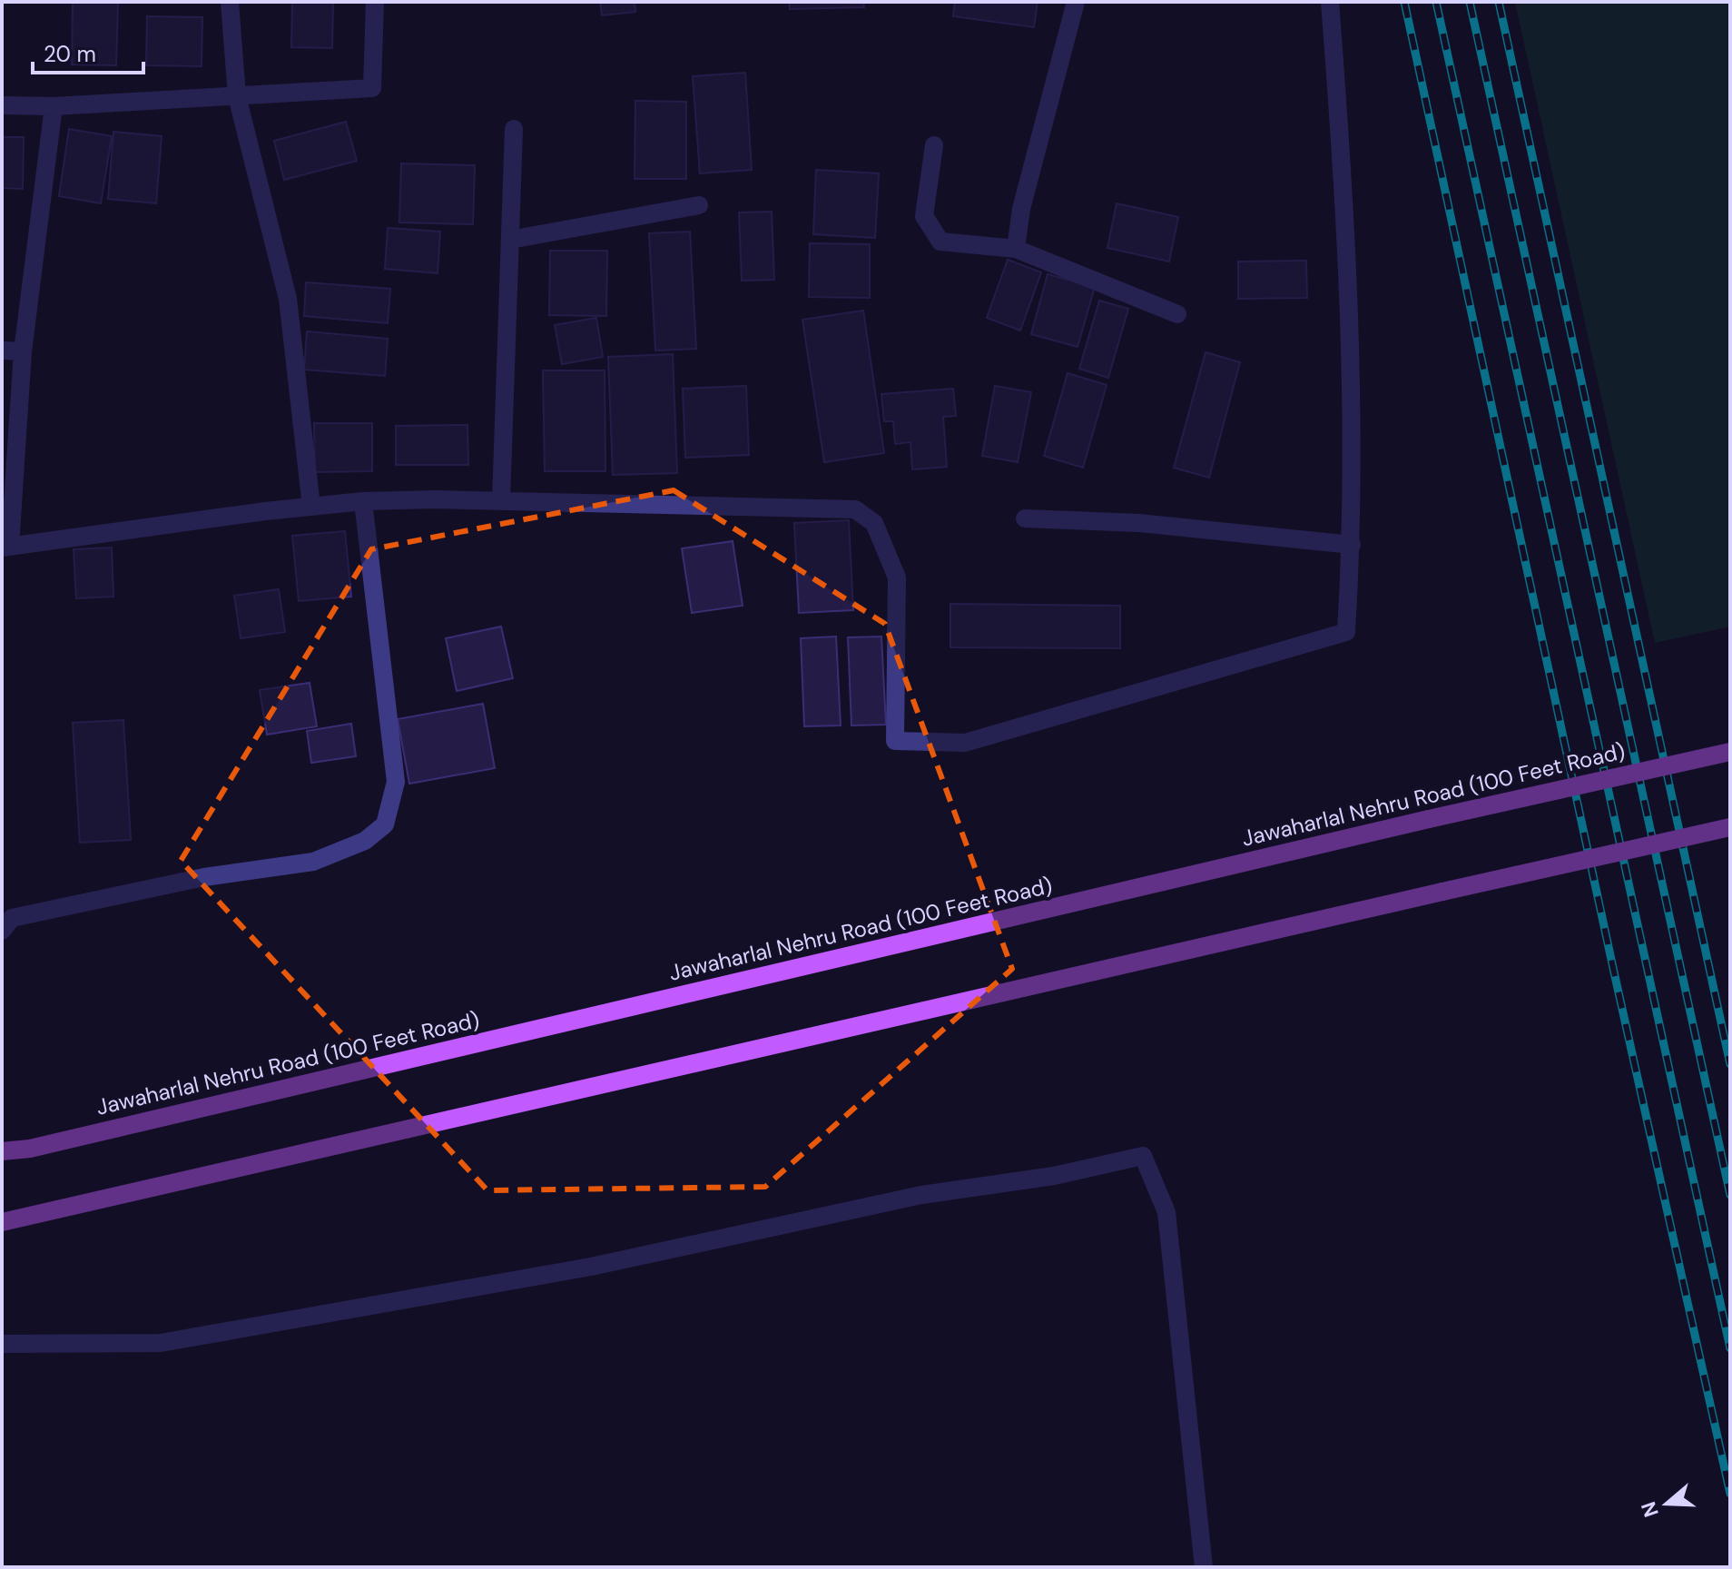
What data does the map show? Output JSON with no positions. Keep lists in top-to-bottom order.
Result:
{
  "streets": {
    "main road": ["Jawaharlal Nehru Road (100 Feet Road)"]
  },
  "scale_bar": "20 m",
  "north": "left"
}
